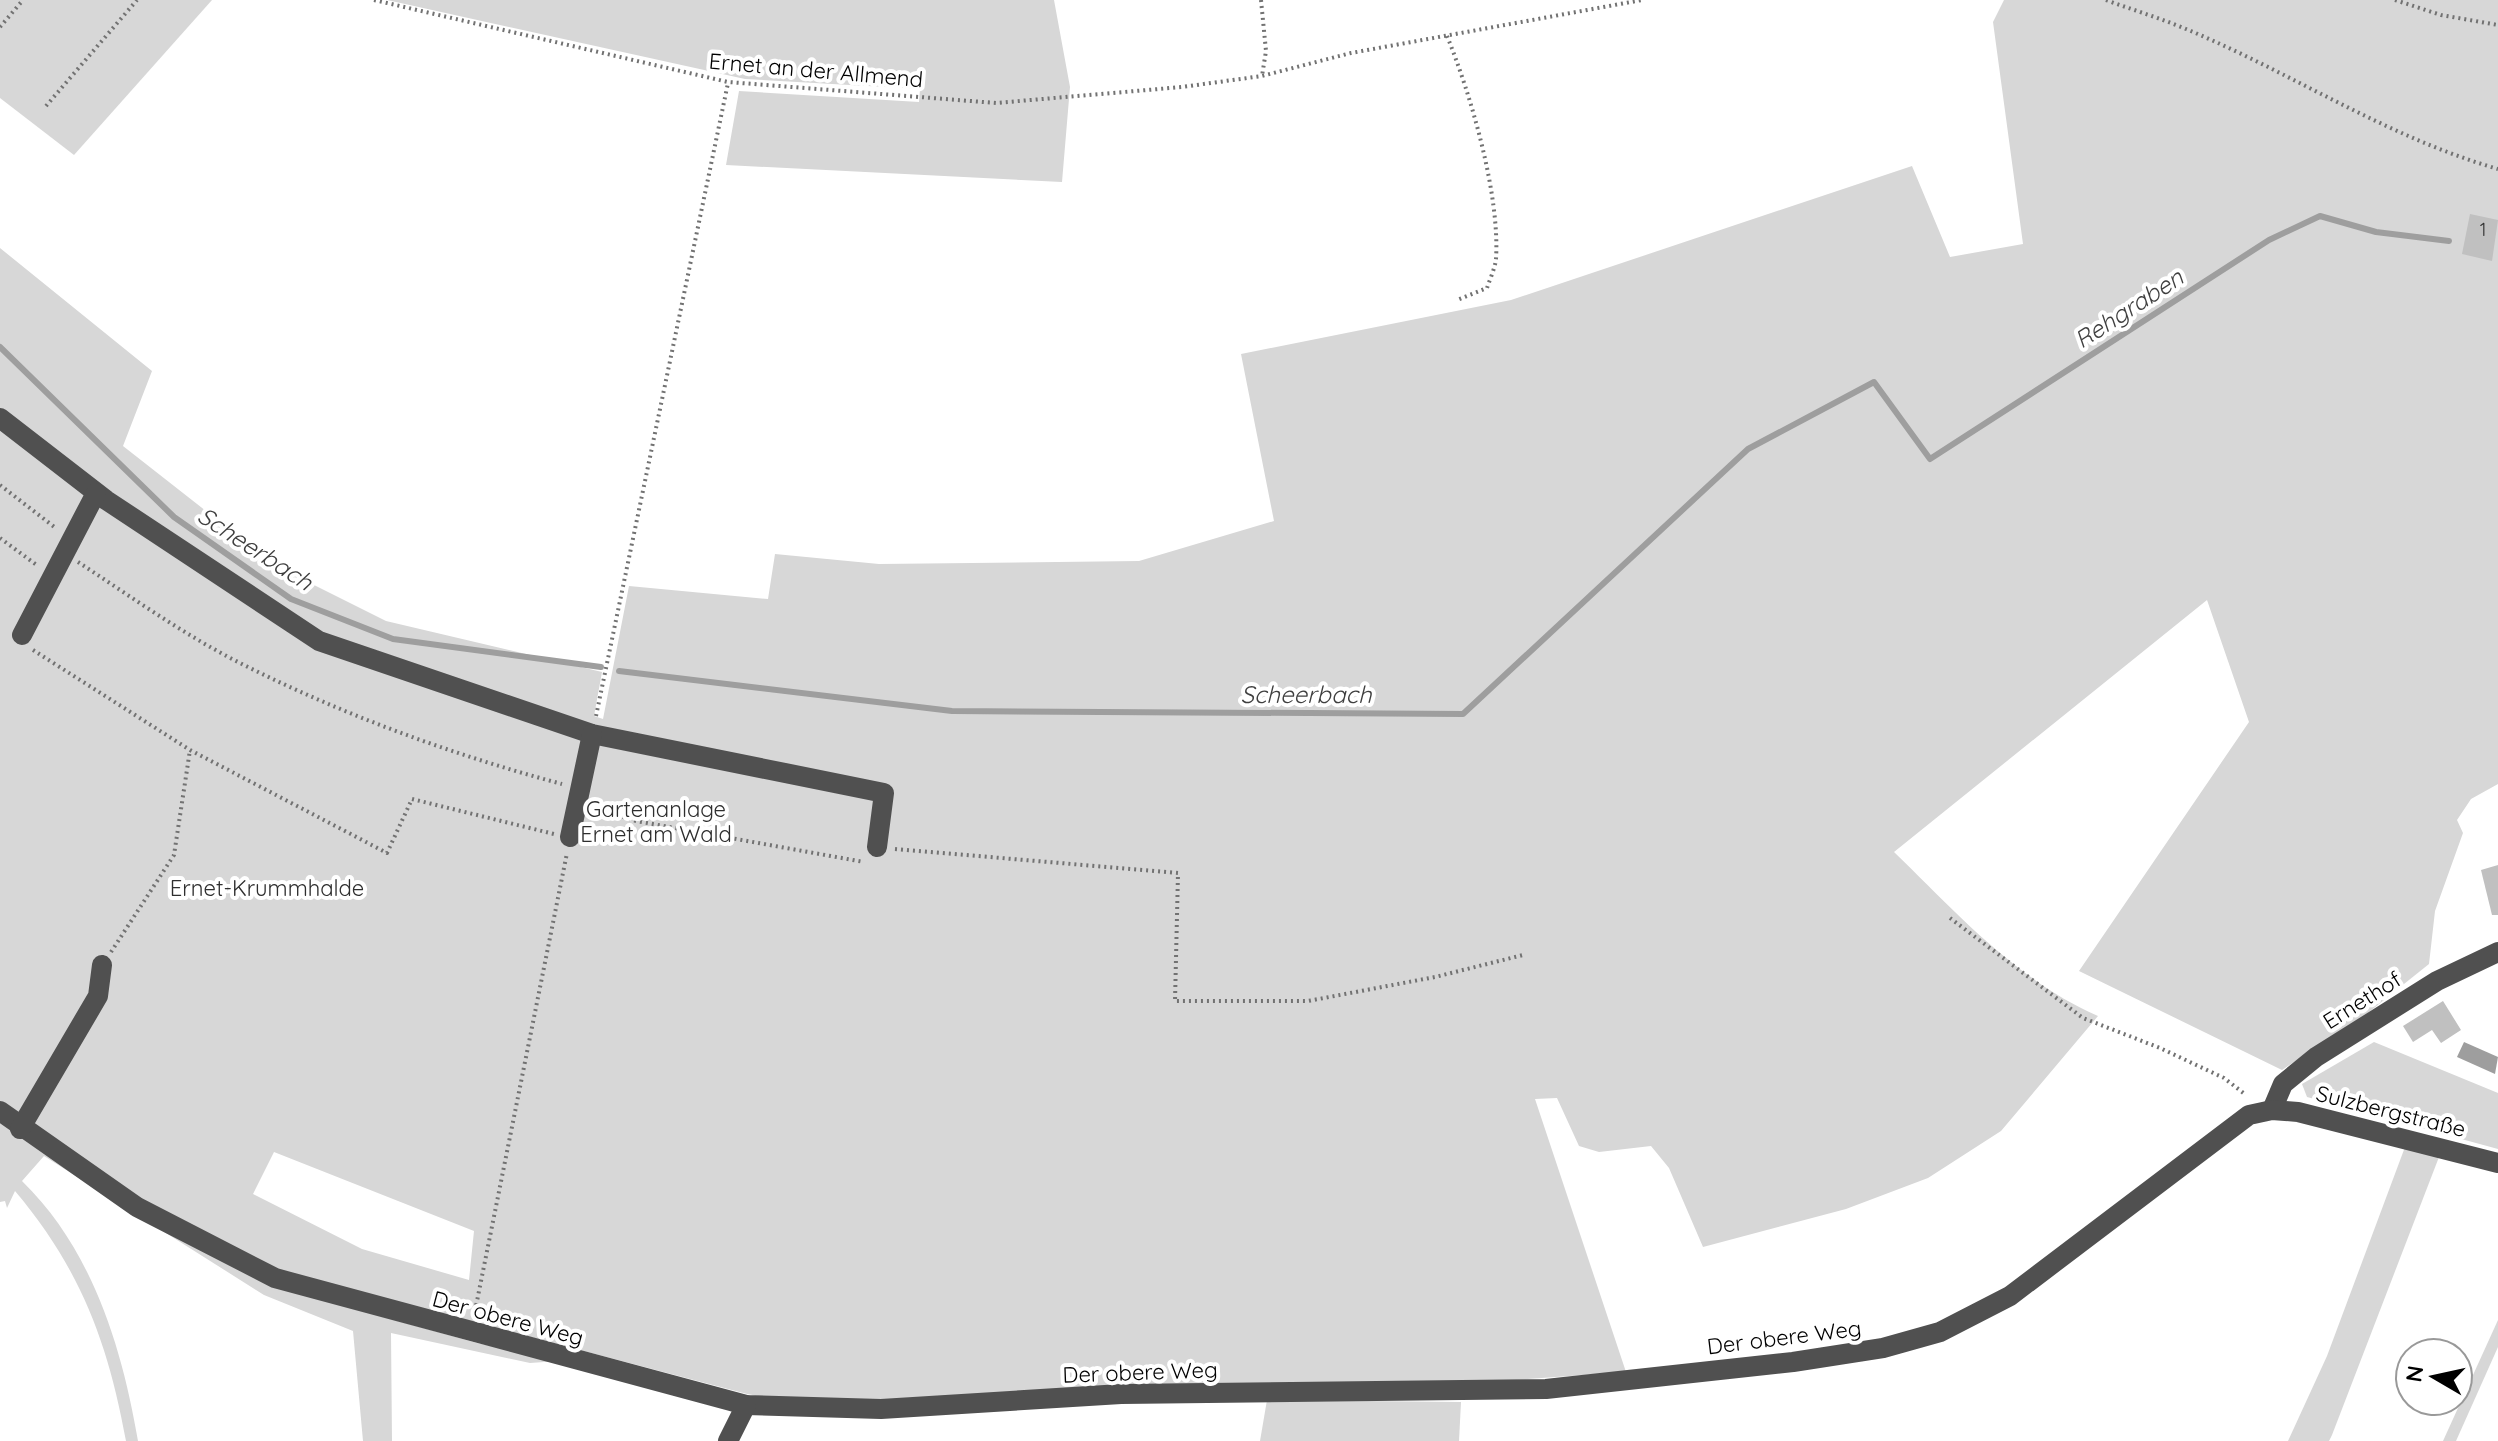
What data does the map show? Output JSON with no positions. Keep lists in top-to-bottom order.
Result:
{
  "streets": {
    "street": ["Ernethof", "Sulzbergstraße", "Der obere Weg"],
    "path": ["Ernet an der Allmend"]
  },
  "crossings": [
    ["Ernethof", "Sulzbergstraße"],
    ["Ernethof", "Der obere Weg"],
    ["Sulzbergstraße", "Der obere Weg"]
  ],
  "water": ["Rehgraben", "Scheerbach"],
  "parks": ["Gartenanlage Ernet am Wald", "Ernet-Krummhalde"],
  "house_numbers": ["1"],
  "north": "left"
}
